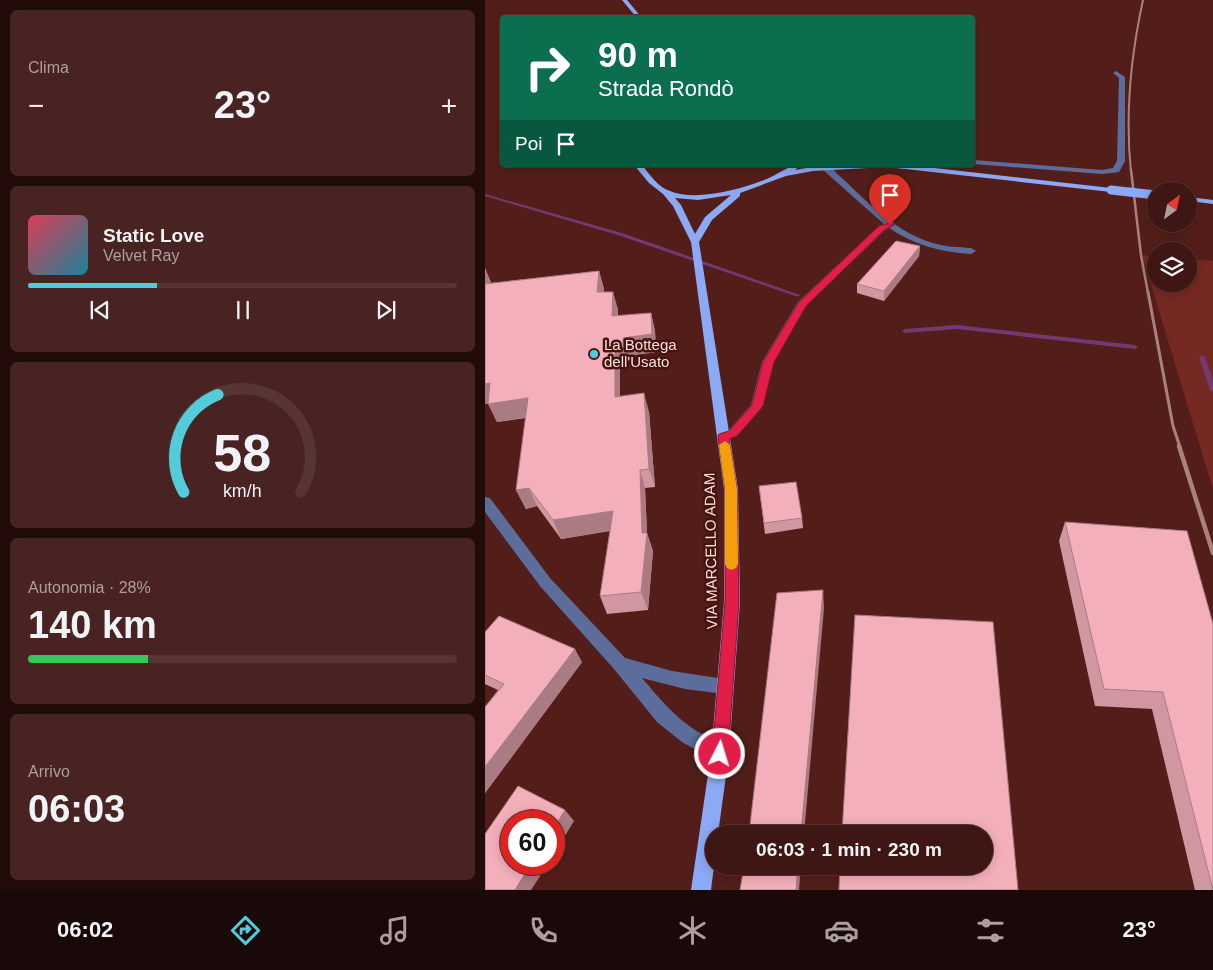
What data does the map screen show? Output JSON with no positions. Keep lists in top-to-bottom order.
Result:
{
  "streets": {
    "main road": ["VIA MARCELLO ADAM"]
  },
  "places": ["La Bottega dell'Usato"],
  "north": "top right",
  "page": {
    "tile": [
      "Clima",
      ["Autonomia · 28%", "140 km"],
      ["Arrivo", "06:03"]
    ],
    "turn": ["90 m", "Strada Rondò"],
    "heat": ["−", "23°", "+"],
    "then": "Poi",
    "song": ["Static Love", "Velvet Ray"],
    "limit": "60",
    "trip": "06:03 · 1 min · 230 m",
    "tabs": ["06:02", "23°"],
    "gauge": ["58", "km/h"]
  }
}
